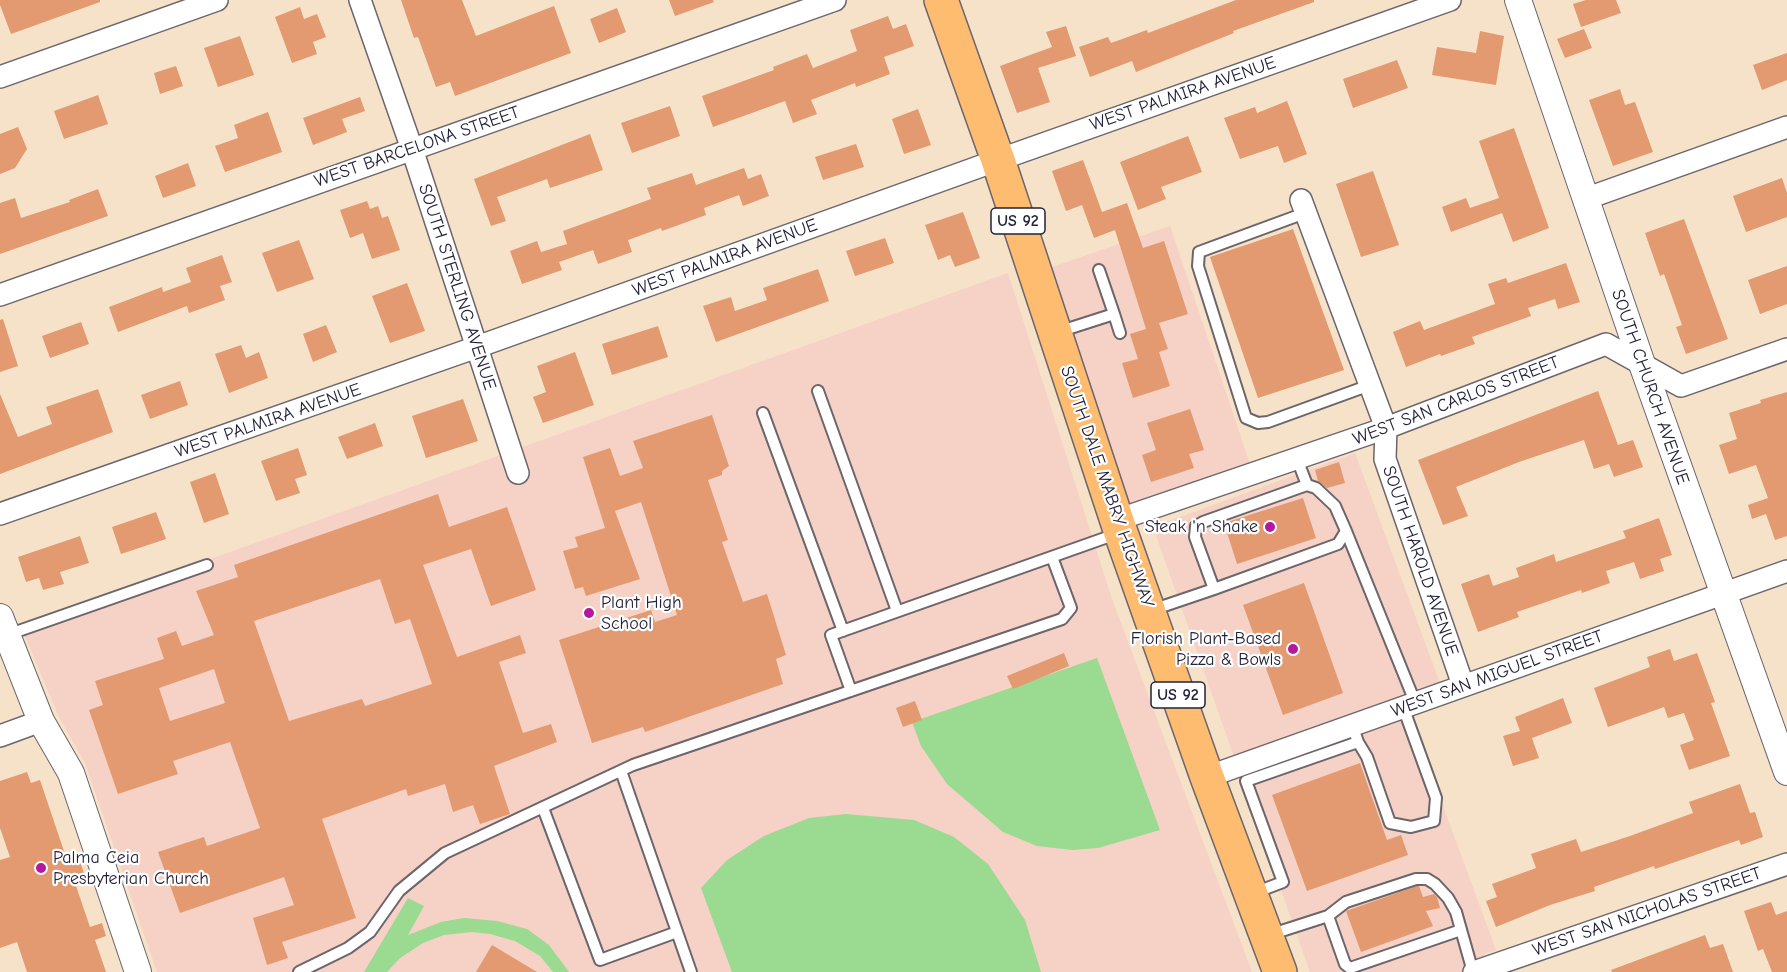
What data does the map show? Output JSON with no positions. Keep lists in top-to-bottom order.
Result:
{
  "streets": {
    "main road": ["US 92", "SOUTH DALE MABRY HIGHWAY"],
    "street": [
      "WEST PALMIRA AVENUE",
      "WEST BARCELONA STREET",
      "SOUTH STERLING AVENUE",
      "SOUTH CHURCH AVENUE",
      "WEST SAN CARLOS STREET",
      "SOUTH HAROLD AVENUE",
      "WEST SAN MIGUEL STREET",
      "WEST SAN NICHOLAS STREET"
    ]
  },
  "crossings": [
    ["WEST PALMIRA AVENUE", "SOUTH STERLING AVENUE"],
    ["WEST PALMIRA AVENUE", "SOUTH DALE MABRY HIGHWAY"],
    ["WEST BARCELONA STREET", "SOUTH STERLING AVENUE"],
    ["SOUTH CHURCH AVENUE", "WEST SAN CARLOS STREET"],
    ["SOUTH CHURCH AVENUE", "WEST SAN MIGUEL STREET"],
    ["WEST SAN CARLOS STREET", "SOUTH DALE MABRY HIGHWAY"],
    ["WEST SAN CARLOS STREET", "SOUTH HAROLD AVENUE"],
    ["SOUTH DALE MABRY HIGHWAY", "WEST SAN MIGUEL STREET"],
    ["SOUTH HAROLD AVENUE", "WEST SAN MIGUEL STREET"]
  ],
  "places": [
    "Steak 'n Shake",
    "Plant High School",
    "Florish Plant-Based Pizza & Bowls",
    "Palma Ceia Presbyterian Church"
  ]
}
